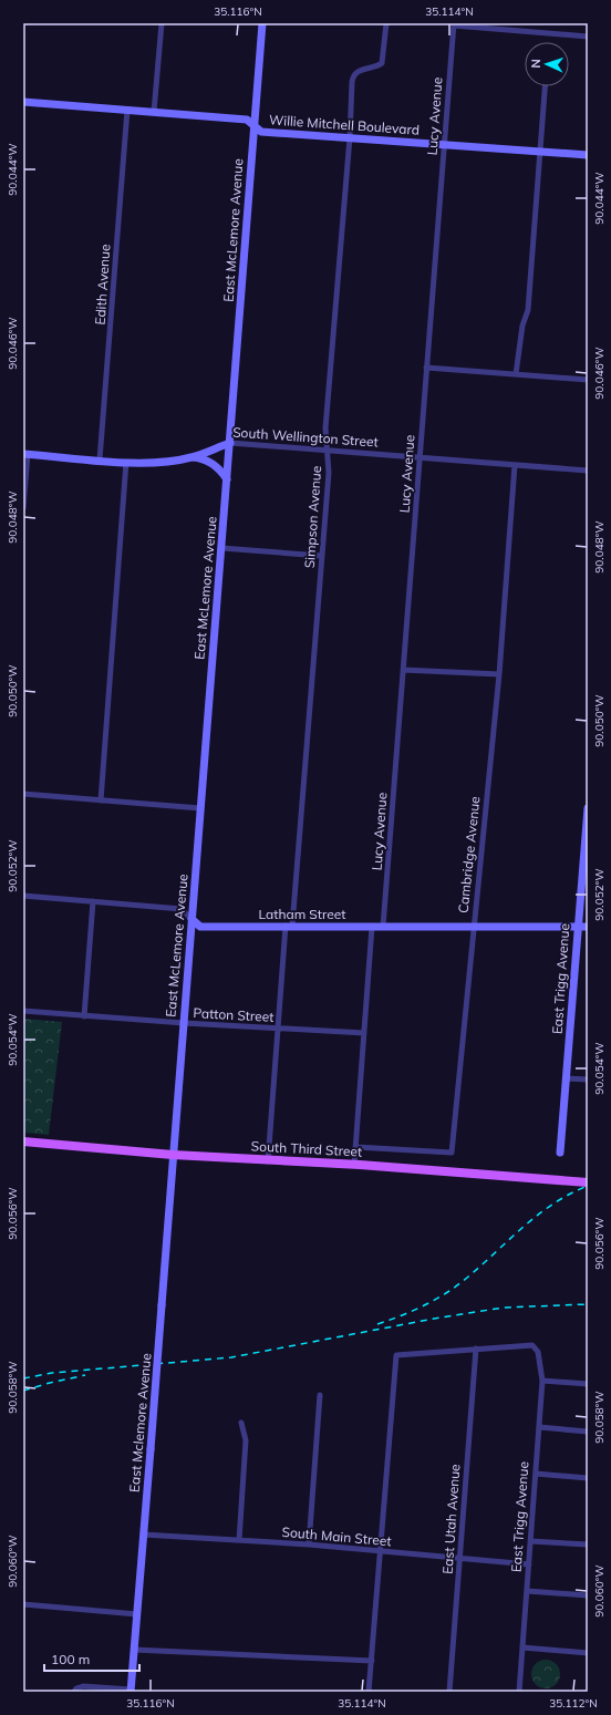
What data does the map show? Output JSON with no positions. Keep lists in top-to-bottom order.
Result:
{
  "streets": {
    "main road": [
      "Willie Mitchell Boulevard",
      "East McLemore Avenue",
      "South Wellington Street",
      "Latham Street",
      "East Trigg Avenue",
      "South Third Street",
      "East Mclemore Avenue"
    ],
    "street": [
      "Lucy Avenue",
      "Edith Avenue",
      "Simpson Avenue",
      "Cambridge Avenue",
      "Patton Street",
      "East Utah Avenue",
      "South Main Street"
    ]
  },
  "crossings": [
    ["Lucy Avenue", "Willie Mitchell Boulevard"],
    ["Lucy Avenue", "South Wellington Street"],
    ["Lucy Avenue", "Latham Street"],
    ["Willie Mitchell Boulevard", "East McLemore Avenue"],
    ["Willie Mitchell Boulevard", "Edith Avenue"],
    ["Willie Mitchell Boulevard", "Simpson Avenue"],
    ["East McLemore Avenue", "South Wellington Street"],
    ["East McLemore Avenue", "Latham Street"],
    ["East McLemore Avenue", "Patton Street"],
    ["East McLemore Avenue", "South Third Street"],
    ["East McLemore Avenue", "East Mclemore Avenue"],
    ["Edith Avenue", "South Wellington Street"],
    ["South Wellington Street", "Simpson Avenue"],
    ["South Wellington Street", "Cambridge Avenue"],
    ["Simpson Avenue", "Latham Street"],
    ["Simpson Avenue", "Patton Street"],
    ["Simpson Avenue", "South Third Street"],
    ["Cambridge Avenue", "Latham Street"],
    ["Latham Street", "East Trigg Avenue"],
    ["East Trigg Avenue", "East Utah Avenue"],
    ["East Trigg Avenue", "South Main Street"],
    ["South Third Street", "East Mclemore Avenue"],
    ["East Mclemore Avenue", "South Main Street"],
    ["East Utah Avenue", "South Main Street"]
  ],
  "scale_bar": "100 m",
  "north": "left",
  "coordinates": [
    "35.116°N",
    "35.114°N",
    "90.044°W",
    "90.046°W",
    "90.048°W",
    "90.050°W",
    "90.052°W",
    "90.054°W",
    "90.056°W",
    "90.058°W",
    "90.060°W",
    "35.112°N"
  ]
}
